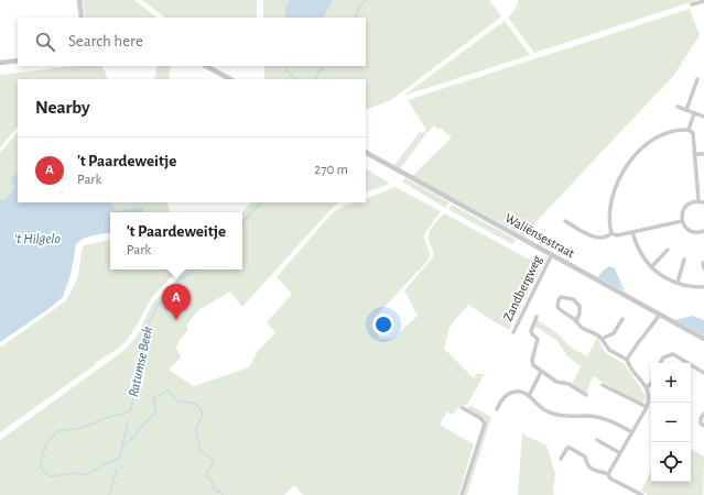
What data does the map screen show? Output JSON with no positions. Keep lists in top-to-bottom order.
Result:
{
  "streets": {
    "street": ["Waliënsestraat", "Zandbergweg"]
  },
  "crossings": [
    ["Waliënsestraat", "Zandbergweg"]
  ],
  "water": ["'t Hilgelo", "Ratumse Beek"],
  "page": {
    "search": "Search here",
    "heading": "Nearby",
    "list": [
      {
        "mark": "A",
        "name": "'t Paardeweitje",
        "note": "Park",
        "value": "270 m"
      }
    ],
    "popup": ["'t Paardeweitje", "Park"],
    "pins": "A",
    "map_buttons": ["+", "−"]
  }
}
